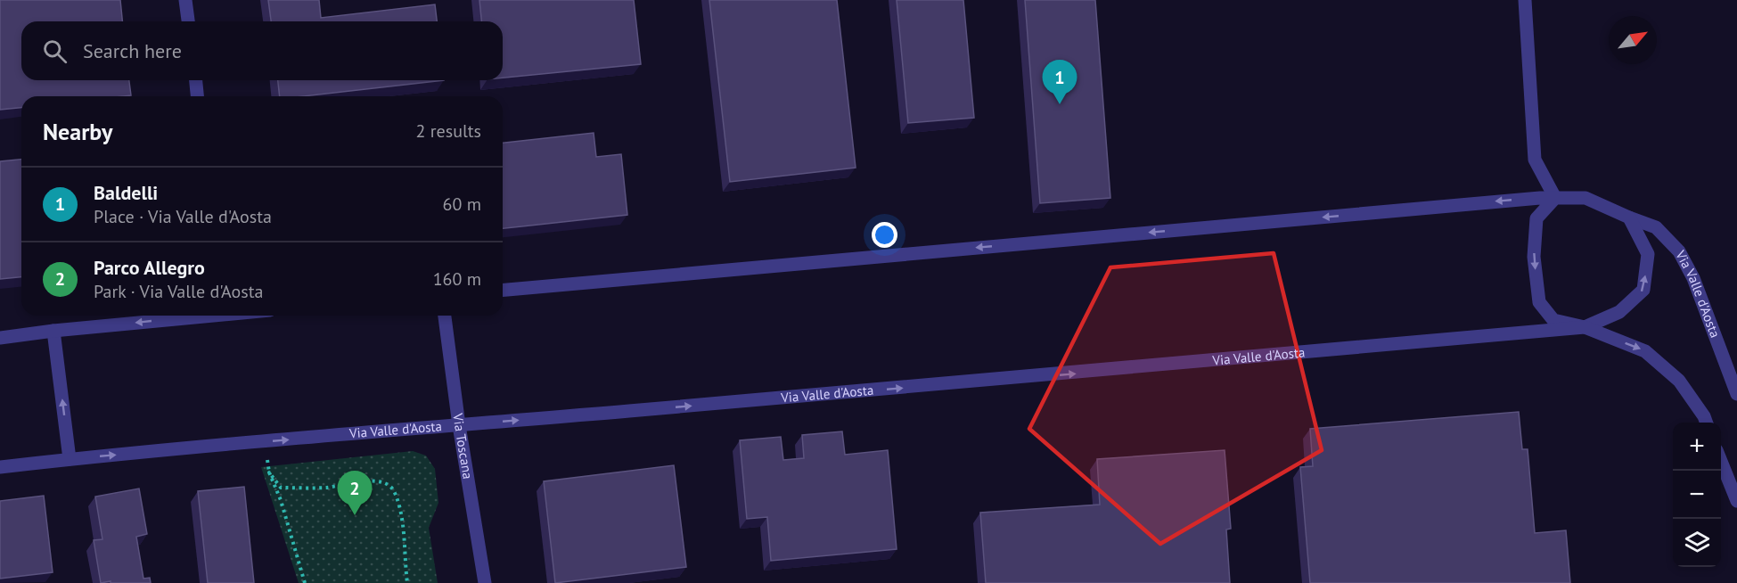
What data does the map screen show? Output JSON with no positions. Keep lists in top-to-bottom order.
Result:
{
  "streets": {
    "street": ["Via Valle d'Aosta", "Via Toscana"]
  },
  "crossings": [
    ["Via Valle d'Aosta", "Via Toscana"]
  ],
  "north": "top right",
  "page": {
    "search": "Search here",
    "pins": ["1", "2"],
    "heading": ["Nearby", "2 results"],
    "list": [
      {
        "mark": "1",
        "name": "Baldelli",
        "note": "Place · Via Valle d'Aosta",
        "value": "60 m"
      },
      {
        "mark": "2",
        "name": "Parco Allegro",
        "note": "Park · Via Valle d'Aosta",
        "value": "160 m"
      }
    ],
    "map_buttons": ["+", "−"]
  }
}
